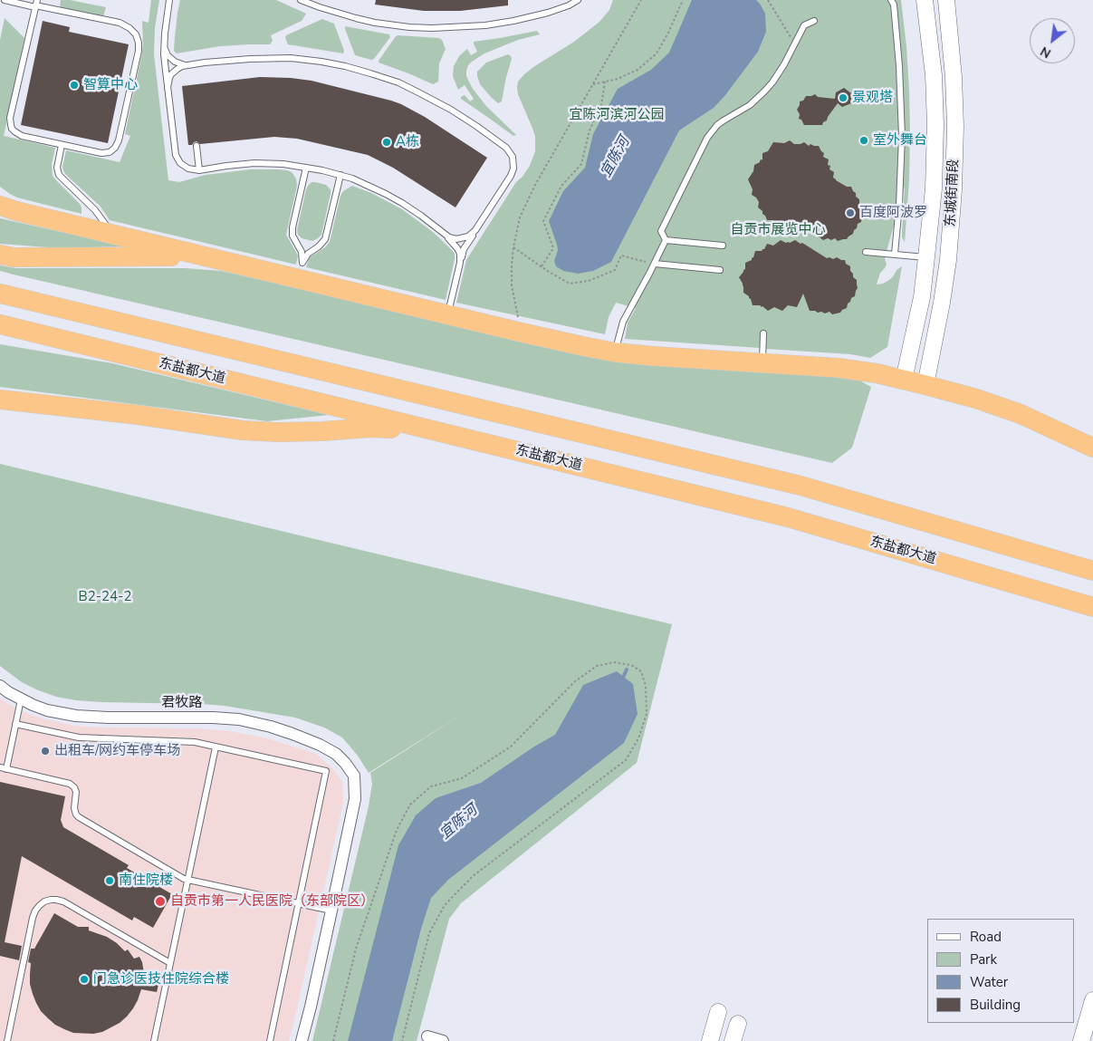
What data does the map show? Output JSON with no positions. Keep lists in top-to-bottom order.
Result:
{
  "streets": {
    "highway": ["东盐都大道"],
    "main road": ["东城街南段"],
    "street": ["君牧路"]
  },
  "water": ["宜陈河"],
  "parks": ["宜陈河滨河公园", "自贡市展览中心", "B2-24-2"],
  "places": [
    "智算中心",
    "景观塔",
    "室外舞台",
    "A栋",
    "百度阿波罗",
    "出租车/网约车停车场",
    "南住院楼",
    "自贡市第一人民医院（东部院区）",
    "门急诊医技住院综合楼"
  ],
  "legend": [
    "Road",
    "Park",
    "Water",
    "Building"
  ],
  "north": "bottom left"
}
